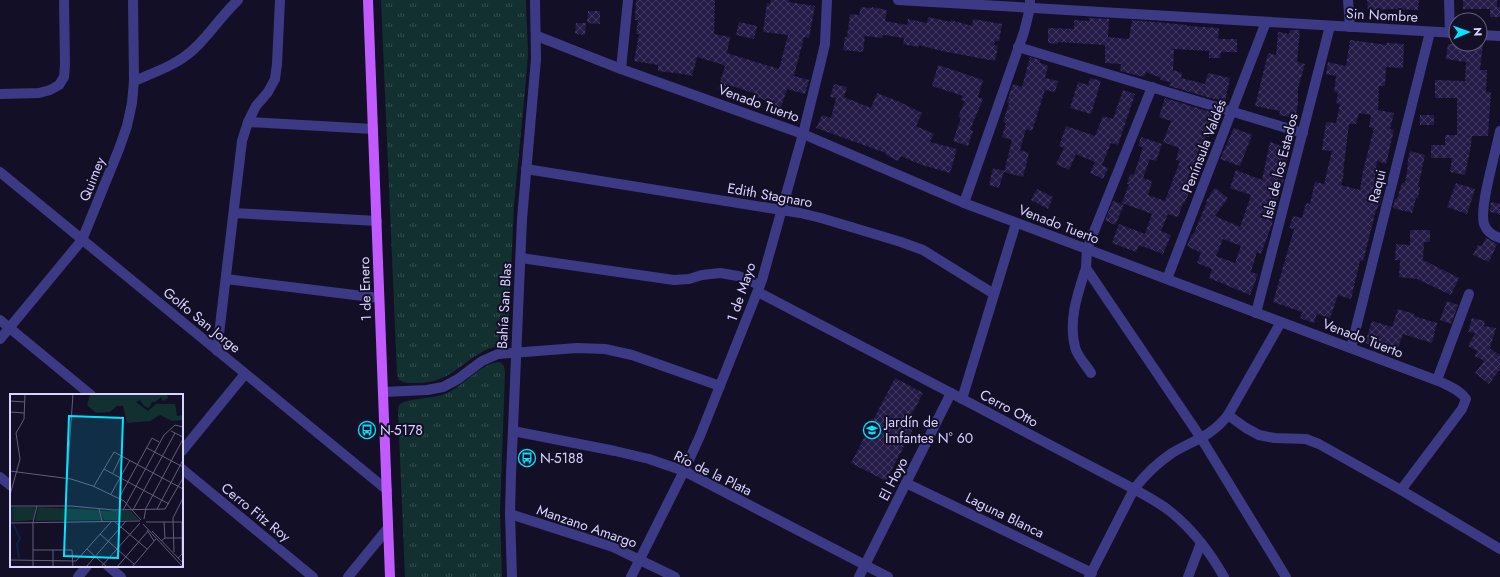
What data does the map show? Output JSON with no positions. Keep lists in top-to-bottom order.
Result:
{
  "streets": {
    "main road": ["1 de Enero"],
    "street": [
      "Sin Nombre",
      "Venado Tuerto",
      "Península Valdés",
      "Isla de los Estados",
      "Quimey",
      "Raqui",
      "Edith Stagnaro",
      "1 de Mayo",
      "Bahía San Blas",
      "Golfo San Jorge",
      "Cerro Otto",
      "Río de la Plata",
      "El Hoyo",
      "Cerro Fitz Roy",
      "Laguna Blanca",
      "Manzano Amargo"
    ]
  },
  "crossings": [
    ["Sin Nombre", "Península Valdés"],
    ["Sin Nombre", "Isla de los Estados"],
    ["Sin Nombre", "Raqui"],
    ["Venado Tuerto", "Península Valdés"],
    ["Venado Tuerto", "Isla de los Estados"],
    ["Venado Tuerto", "Raqui"],
    ["Venado Tuerto", "1 de Mayo"],
    ["Venado Tuerto", "Bahía San Blas"],
    ["Quimey", "Golfo San Jorge"],
    ["Edith Stagnaro", "1 de Mayo"],
    ["Edith Stagnaro", "Bahía San Blas"],
    ["1 de Enero", "Golfo San Jorge"],
    ["1 de Mayo", "Cerro Otto"],
    ["1 de Mayo", "Río de la Plata"],
    ["1 de Mayo", "Manzano Amargo"],
    ["Bahía San Blas", "Cerro Otto"],
    ["Bahía San Blas", "Río de la Plata"],
    ["Bahía San Blas", "Manzano Amargo"],
    ["Cerro Otto", "El Hoyo"],
    ["Río de la Plata", "El Hoyo"],
    ["El Hoyo", "Laguna Blanca"]
  ],
  "places": {
    "bus stop": ["N-5178", "N-5188"],
    "school or university": ["Jardín de Imfantes N° 60"]
  },
  "north": "right"
}
